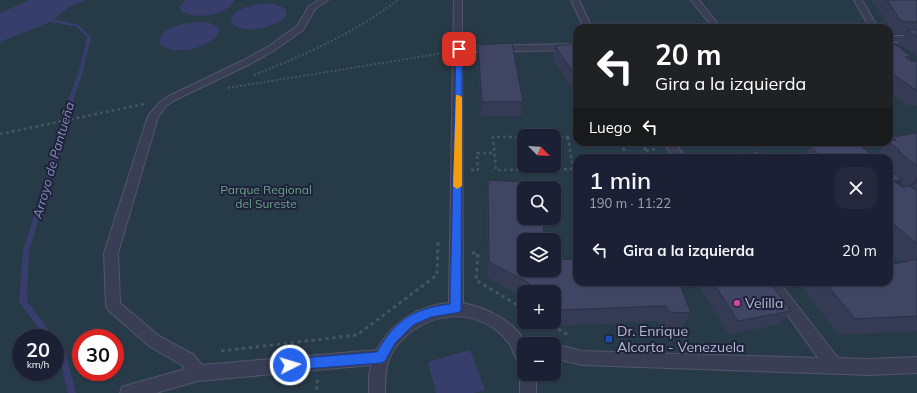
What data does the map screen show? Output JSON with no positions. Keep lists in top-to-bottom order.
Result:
{
  "water": ["Arroyo de Pantueña"],
  "parks": ["Parque Regional del Sureste"],
  "places": {
    "other": ["Velilla"],
    "transit": ["Dr. Enrique Alcorta - Venezuela"]
  },
  "north": "bottom right",
  "page": {
    "turn": ["20 m", "Gira a la izquierda"],
    "then": "Luego",
    "map_buttons": ["+", "−"],
    "heading": ["1 min", "190 m · 11:22"],
    "list": [
      {
        "name": "Gira a la izquierda",
        "value": "20 m"
      }
    ],
    "speed": "20 km/h",
    "limit": "30"
  }
}
